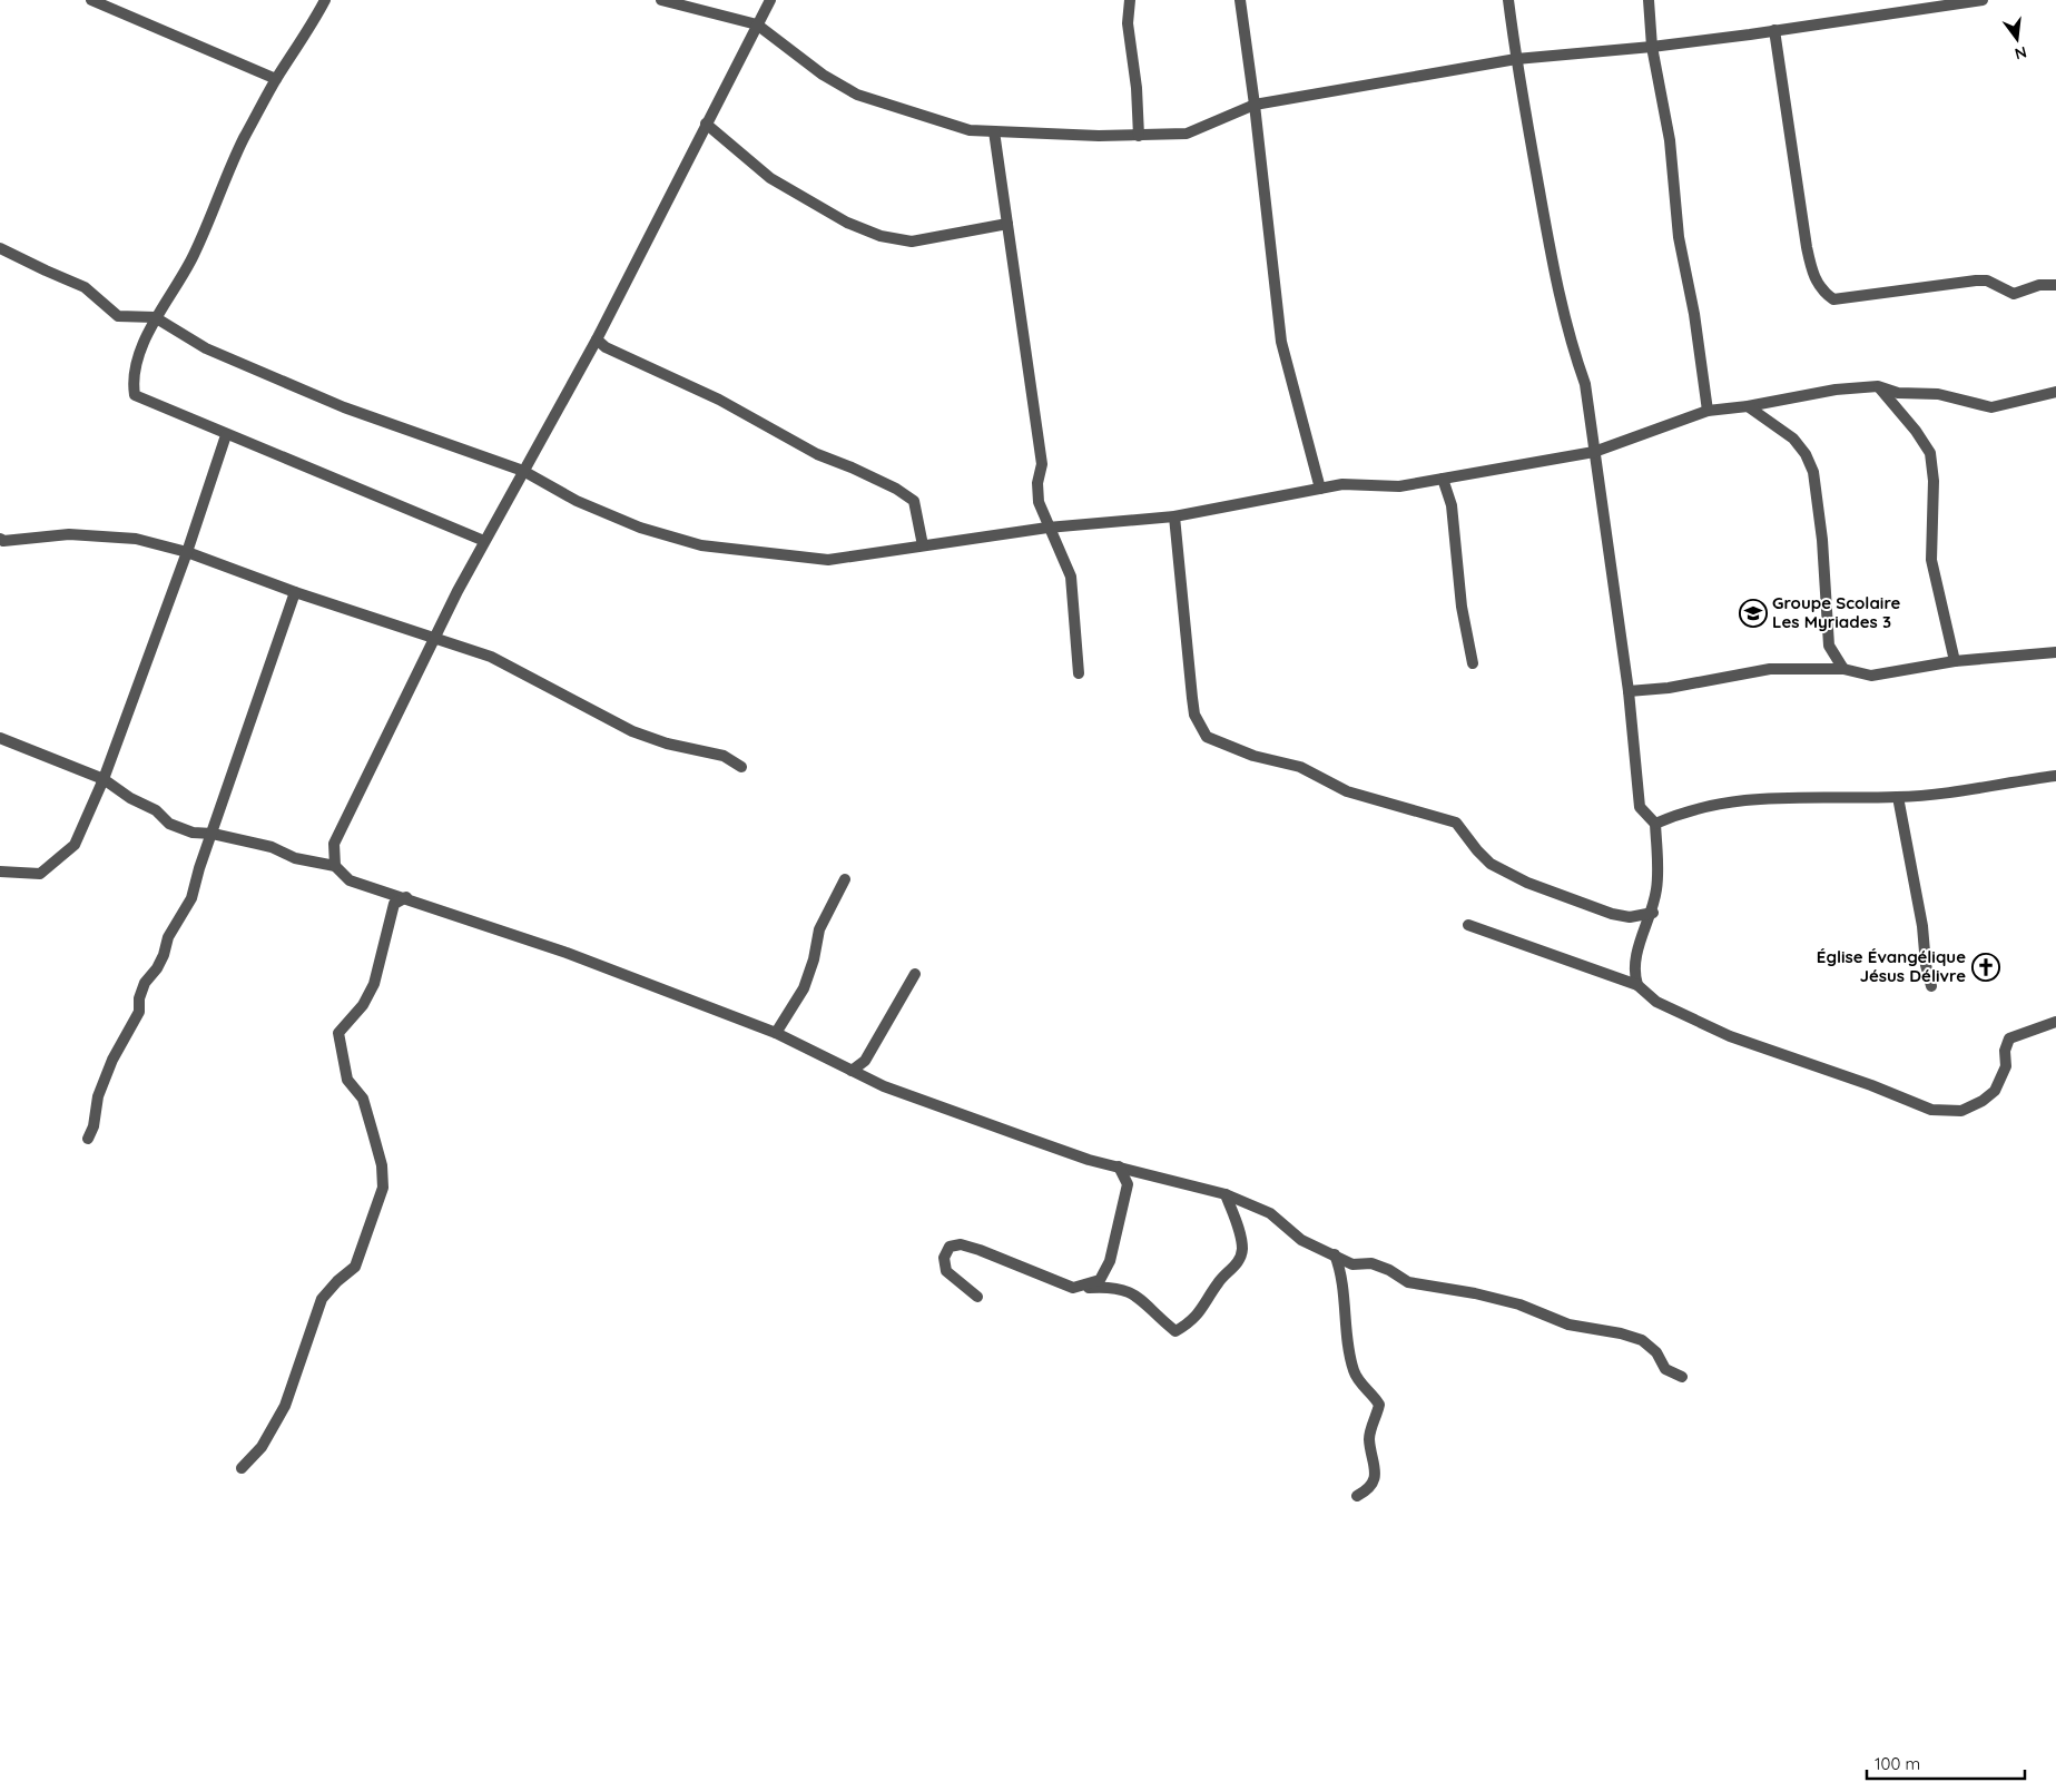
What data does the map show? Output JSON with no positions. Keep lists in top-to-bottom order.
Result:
{
  "places": {
    "school or university": ["Groupe Scolaire Les Myriades 3"],
    "church": ["Église Évangélique Jésus Délivre"]
  },
  "scale_bar": "100 m",
  "north": "bottom"
}
